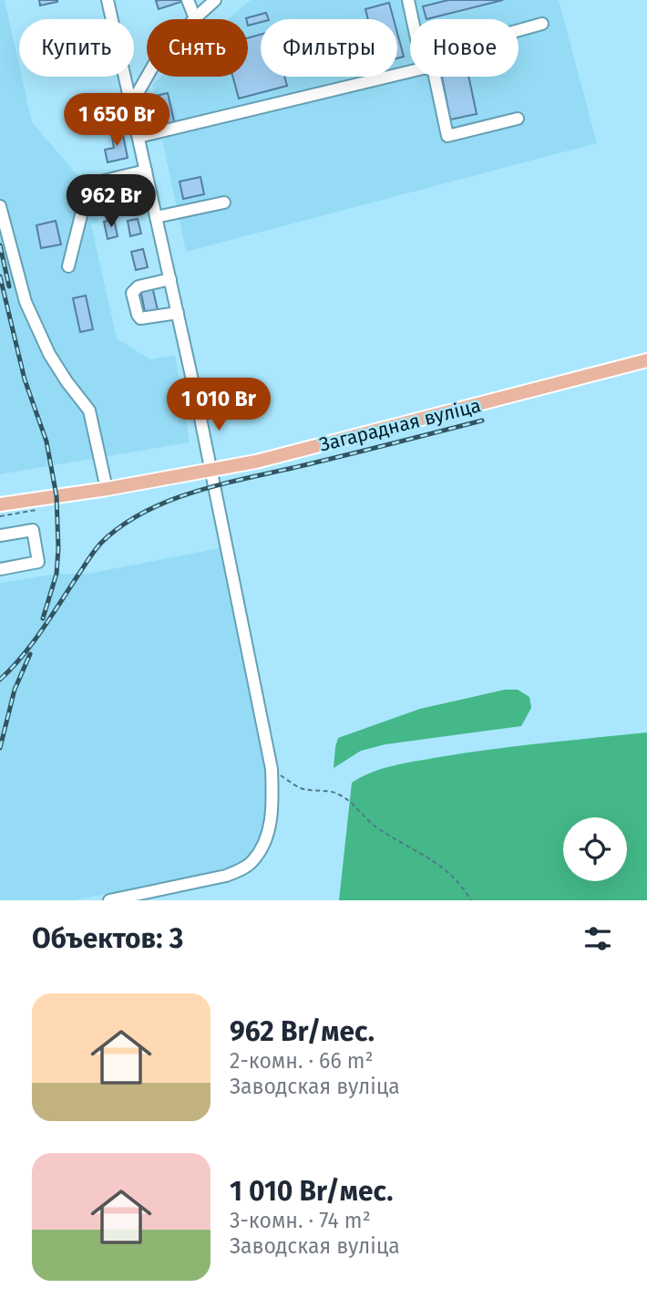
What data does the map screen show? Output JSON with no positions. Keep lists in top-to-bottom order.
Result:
{
  "streets": {
    "main road": ["Загарадная вуліца"]
  },
  "page": {
    "chip": [
      "Купить",
      "Снять",
      "Фильтры",
      "Новое"
    ],
    "price": ["1 650 Br", "962 Br", "1 010 Br"],
    "heading": "Объектов: 3",
    "list": [
      {
        "name": "962 Br/мес.",
        "note": "2-комн. · 66 m² · Заводская вуліца"
      },
      {
        "name": "1 010 Br/мес.",
        "note": "3-комн. · 74 m² · Заводская вуліца"
      }
    ]
  }
}
